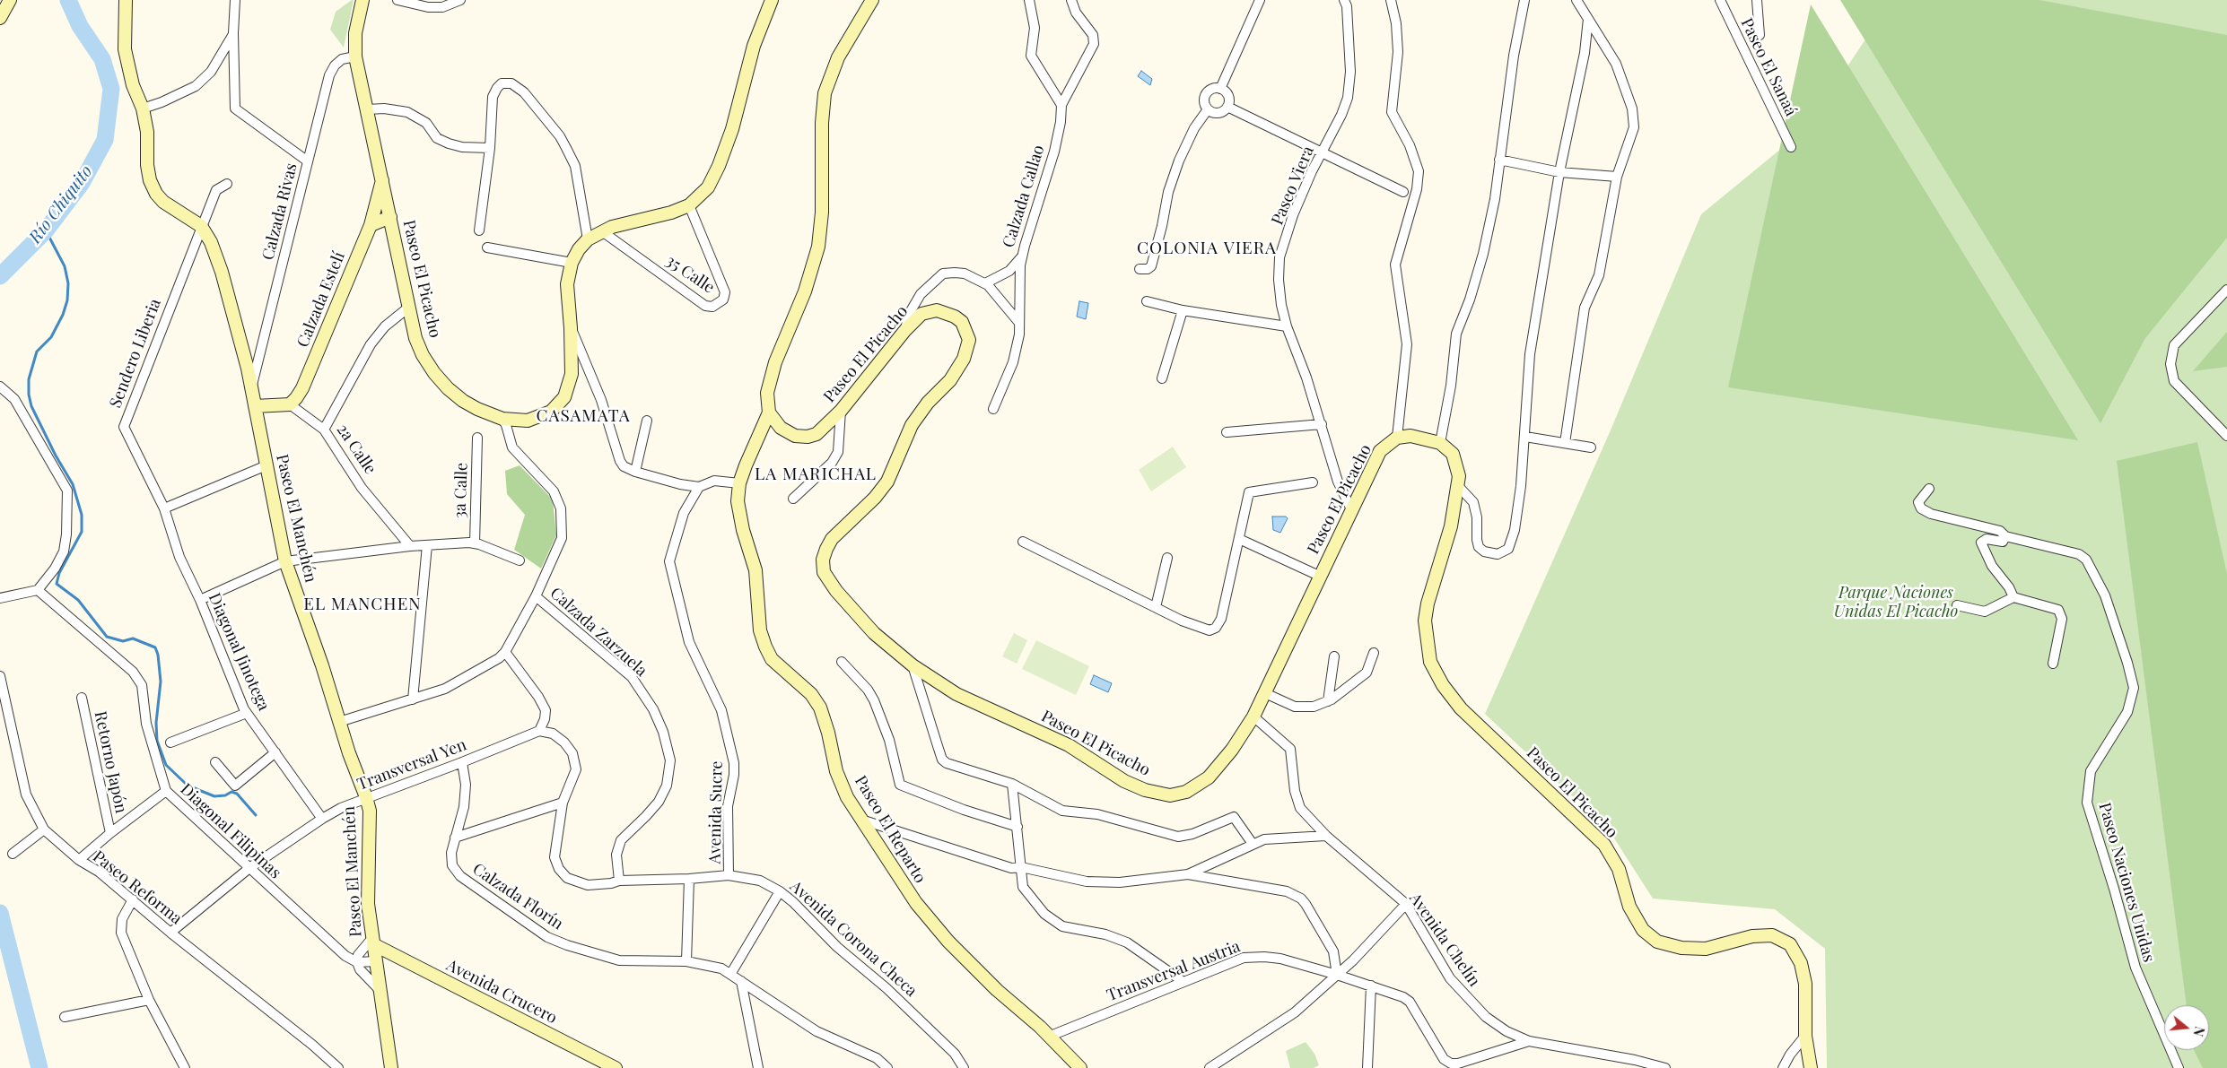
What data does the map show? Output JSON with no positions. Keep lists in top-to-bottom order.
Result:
{
  "streets": {
    "street": [
      "Paseo El Sanaá",
      "Paseo Viera",
      "Calzada Callao",
      "Calzada Rivas",
      "35 Calle",
      "Paseo El Picacho",
      "Calzada Estelí",
      "Sendero Liberia",
      "2a Calle",
      "3a Calle",
      "Paseo El Manchén",
      "Calzada Zarzuela",
      "Diagonal Jinotega",
      "Retorno Japón",
      "Transversal Yen",
      "Avenida Sucre",
      "Paseo El Reparto",
      "Diagonal Filipinas",
      "Paseo Naciones Unidas",
      "Paseo Reforma",
      "Calzada Florín",
      "Avenida Corona Checa",
      "Avenida Chelín",
      "Transversal Austria",
      "Avenida Crucero"
    ]
  },
  "crossings": [
    ["Paseo Viera", "Paseo El Picacho"],
    ["Calzada Rivas", "Paseo El Picacho"],
    ["Calzada Rivas", "Paseo El Manchén"],
    ["35 Calle", "Paseo El Picacho"],
    ["Paseo El Picacho", "Calzada Estelí"],
    ["Paseo El Picacho", "Paseo El Reparto"],
    ["Paseo El Picacho", "Avenida Chelín"],
    ["Calzada Estelí", "2a Calle"],
    ["Sendero Liberia", "Paseo El Manchén"],
    ["Sendero Liberia", "Diagonal Jinotega"],
    ["Paseo El Manchén", "Transversal Yen"],
    ["Paseo El Manchén", "Diagonal Filipinas"],
    ["Paseo El Manchén", "Avenida Crucero"],
    ["Calzada Zarzuela", "Avenida Corona Checa"],
    ["Diagonal Jinotega", "Transversal Yen"],
    ["Transversal Yen", "Diagonal Filipinas"],
    ["Transversal Yen", "Paseo Reforma"],
    ["Transversal Yen", "Calzada Florín"],
    ["Transversal Yen", "Avenida Corona Checa"],
    ["Avenida Sucre", "Avenida Corona Checa"],
    ["Paseo El Reparto", "Transversal Austria"],
    ["Avenida Chelín", "Transversal Austria"]
  ],
  "districts": [
    "COLONIA VIERA",
    "CASAMATA",
    "LA MARICHAL",
    "EL MANCHEN"
  ],
  "water": ["Río Chiquito"],
  "parks": ["Parque Naciones Unidas El Picacho"],
  "north": "right"
}
